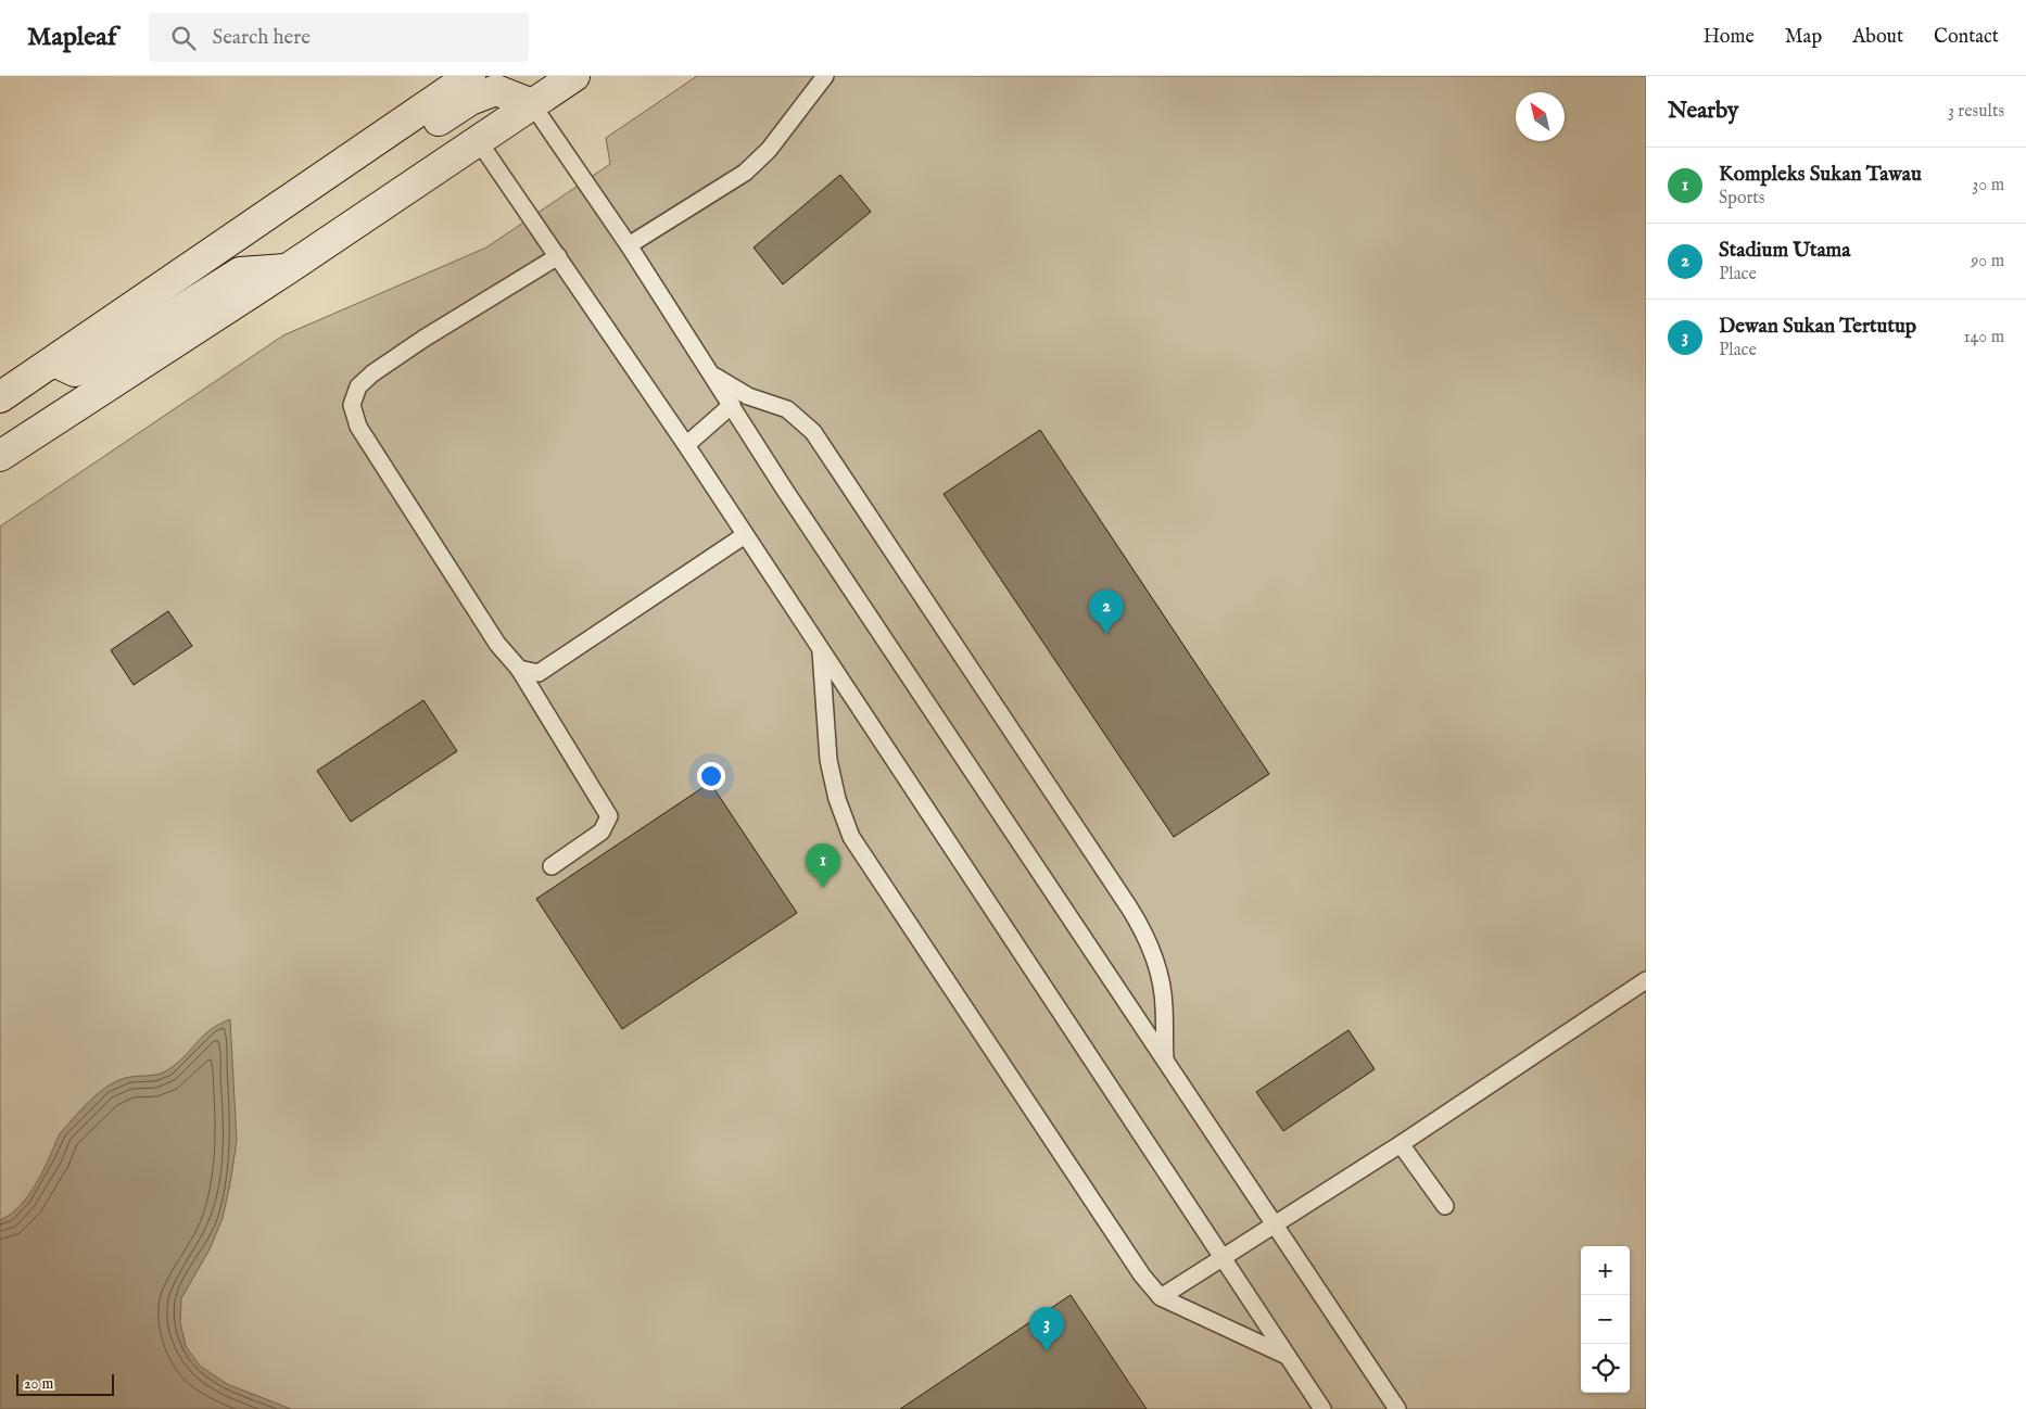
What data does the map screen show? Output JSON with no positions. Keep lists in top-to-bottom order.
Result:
{
  "scale_bar": "20 m",
  "north": "top left",
  "page": {
    "header": "Mapleaf",
    "search": "Search here",
    "nav": [
      "Home",
      "Map",
      "About",
      "Contact"
    ],
    "heading": ["Nearby", "3 results"],
    "list": [
      {
        "mark": "1",
        "name": "Kompleks Sukan Tawau",
        "note": "Sports",
        "value": "30 m"
      },
      {
        "mark": "2",
        "name": "Stadium Utama",
        "note": "Place",
        "value": "90 m"
      },
      {
        "mark": "3",
        "name": "Dewan Sukan Tertutup",
        "note": "Place",
        "value": "140 m"
      }
    ],
    "pins": ["2", "1", "3"],
    "map_buttons": ["+", "−"],
    "scale": "20 m"
  }
}
